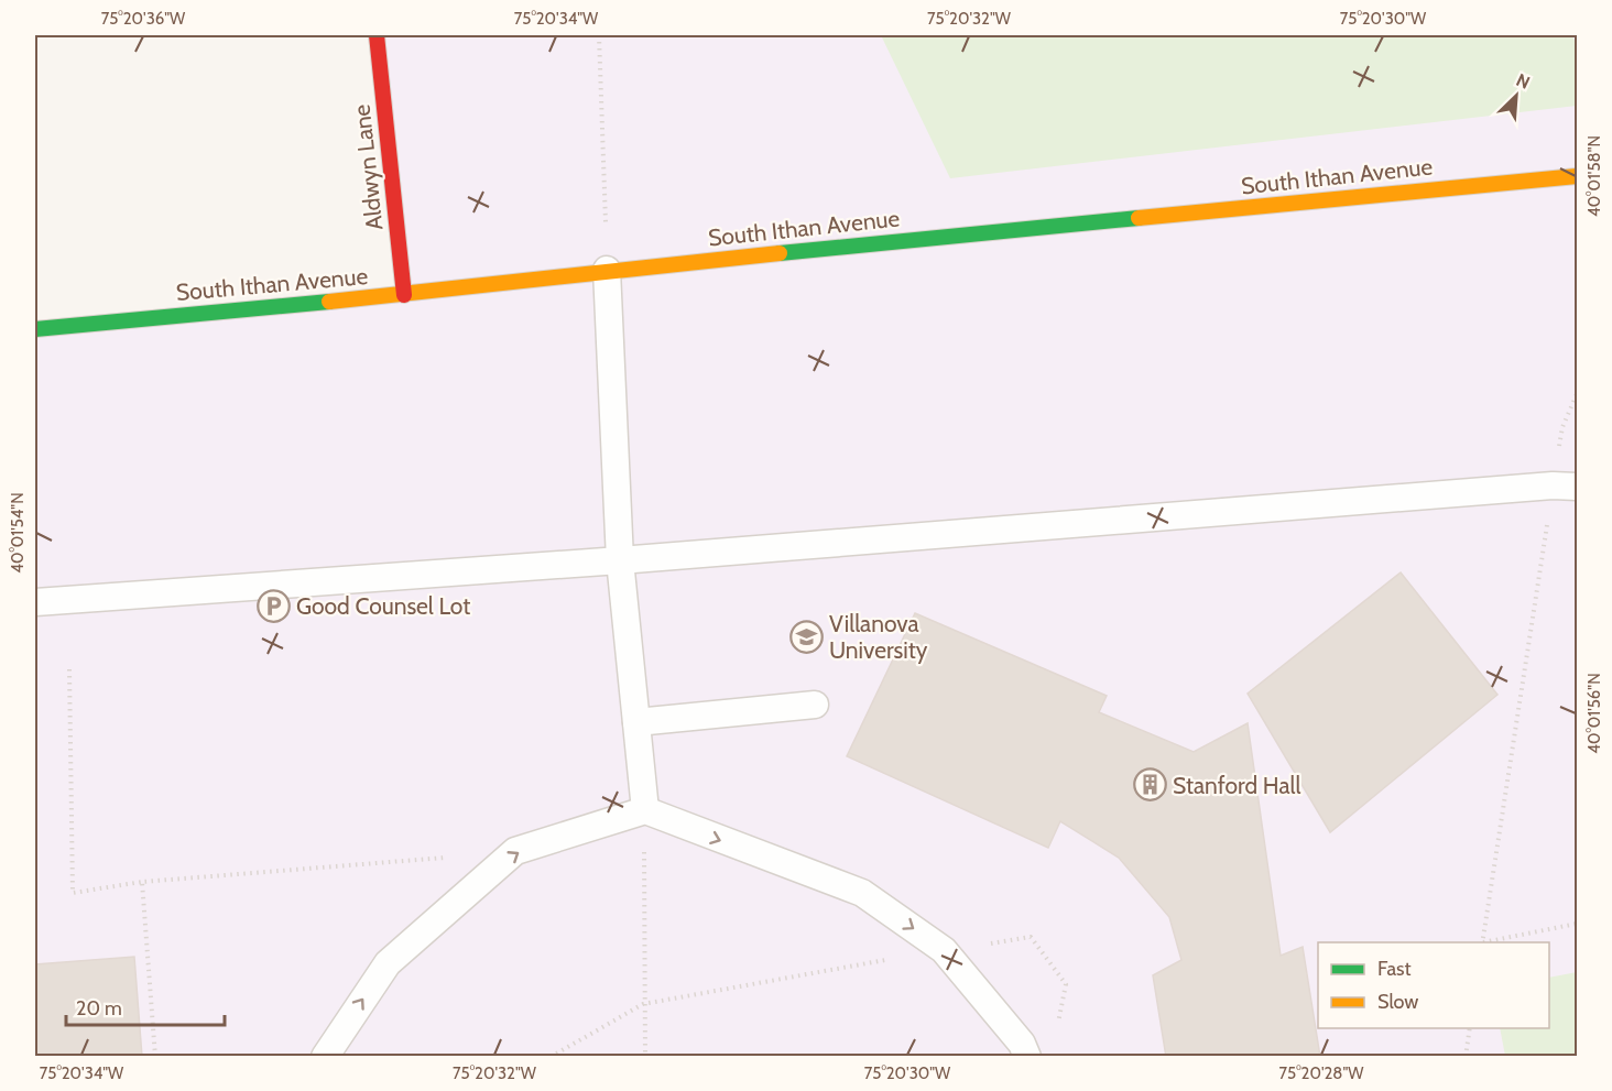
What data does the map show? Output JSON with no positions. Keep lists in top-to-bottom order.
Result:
{
  "streets": {
    "street": ["Aldwyn Lane", "South Ithan Avenue"]
  },
  "crossings": [
    ["Aldwyn Lane", "South Ithan Avenue"]
  ],
  "places": {
    "parking": ["Good Counsel Lot"],
    "school or university": ["Villanova University"],
    "building": ["Stanford Hall"]
  },
  "legend": ["Fast", "Slow"],
  "scale_bar": "20 m",
  "north": "top right",
  "coordinates": [
    "75°20'36\"W",
    "75°20'34\"W",
    "75°20'32\"W",
    "75°20'30\"W",
    "40°01'58\"N",
    "40°01'54\"N",
    "40°01'56\"N",
    "75°20'28\"W"
  ]
}
